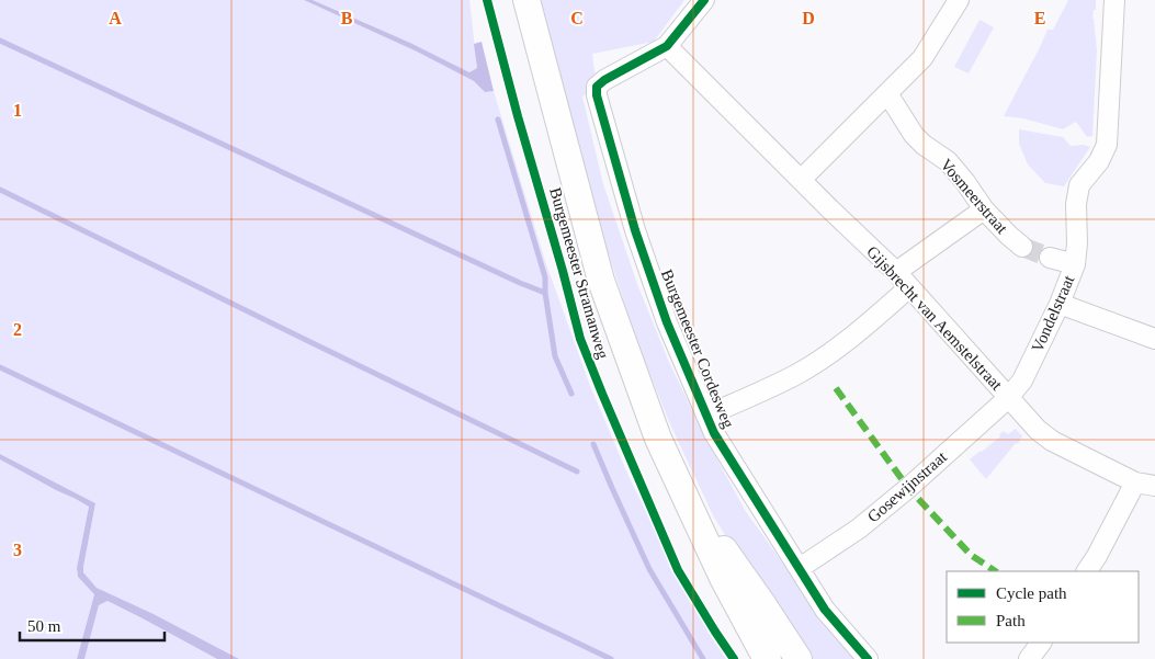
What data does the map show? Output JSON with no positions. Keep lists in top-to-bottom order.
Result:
{
  "streets": {
    "main road": ["Burgemeester Stramanweg"],
    "street": [
      "Vosmeerstraat",
      "Vondelstraat",
      "Gijsbrecht van Aemstelstraat",
      "Burgemeester Cordesweg",
      "Gosewijnstraat"
    ]
  },
  "crossings": [
    ["Vondelstraat", "Gijsbrecht van Aemstelstraat"],
    ["Vondelstraat", "Gosewijnstraat"],
    ["Gijsbrecht van Aemstelstraat", "Burgemeester Cordesweg"],
    ["Gijsbrecht van Aemstelstraat", "Gosewijnstraat"],
    ["Burgemeester Cordesweg", "Gosewijnstraat"]
  ],
  "legend": ["Cycle path", "Path"],
  "scale_bar": "50 m",
  "grid": {
    "columns": [
      "A",
      "B",
      "C",
      "D",
      "E"
    ],
    "rows": ["1", "2", "3"]
  }
}
